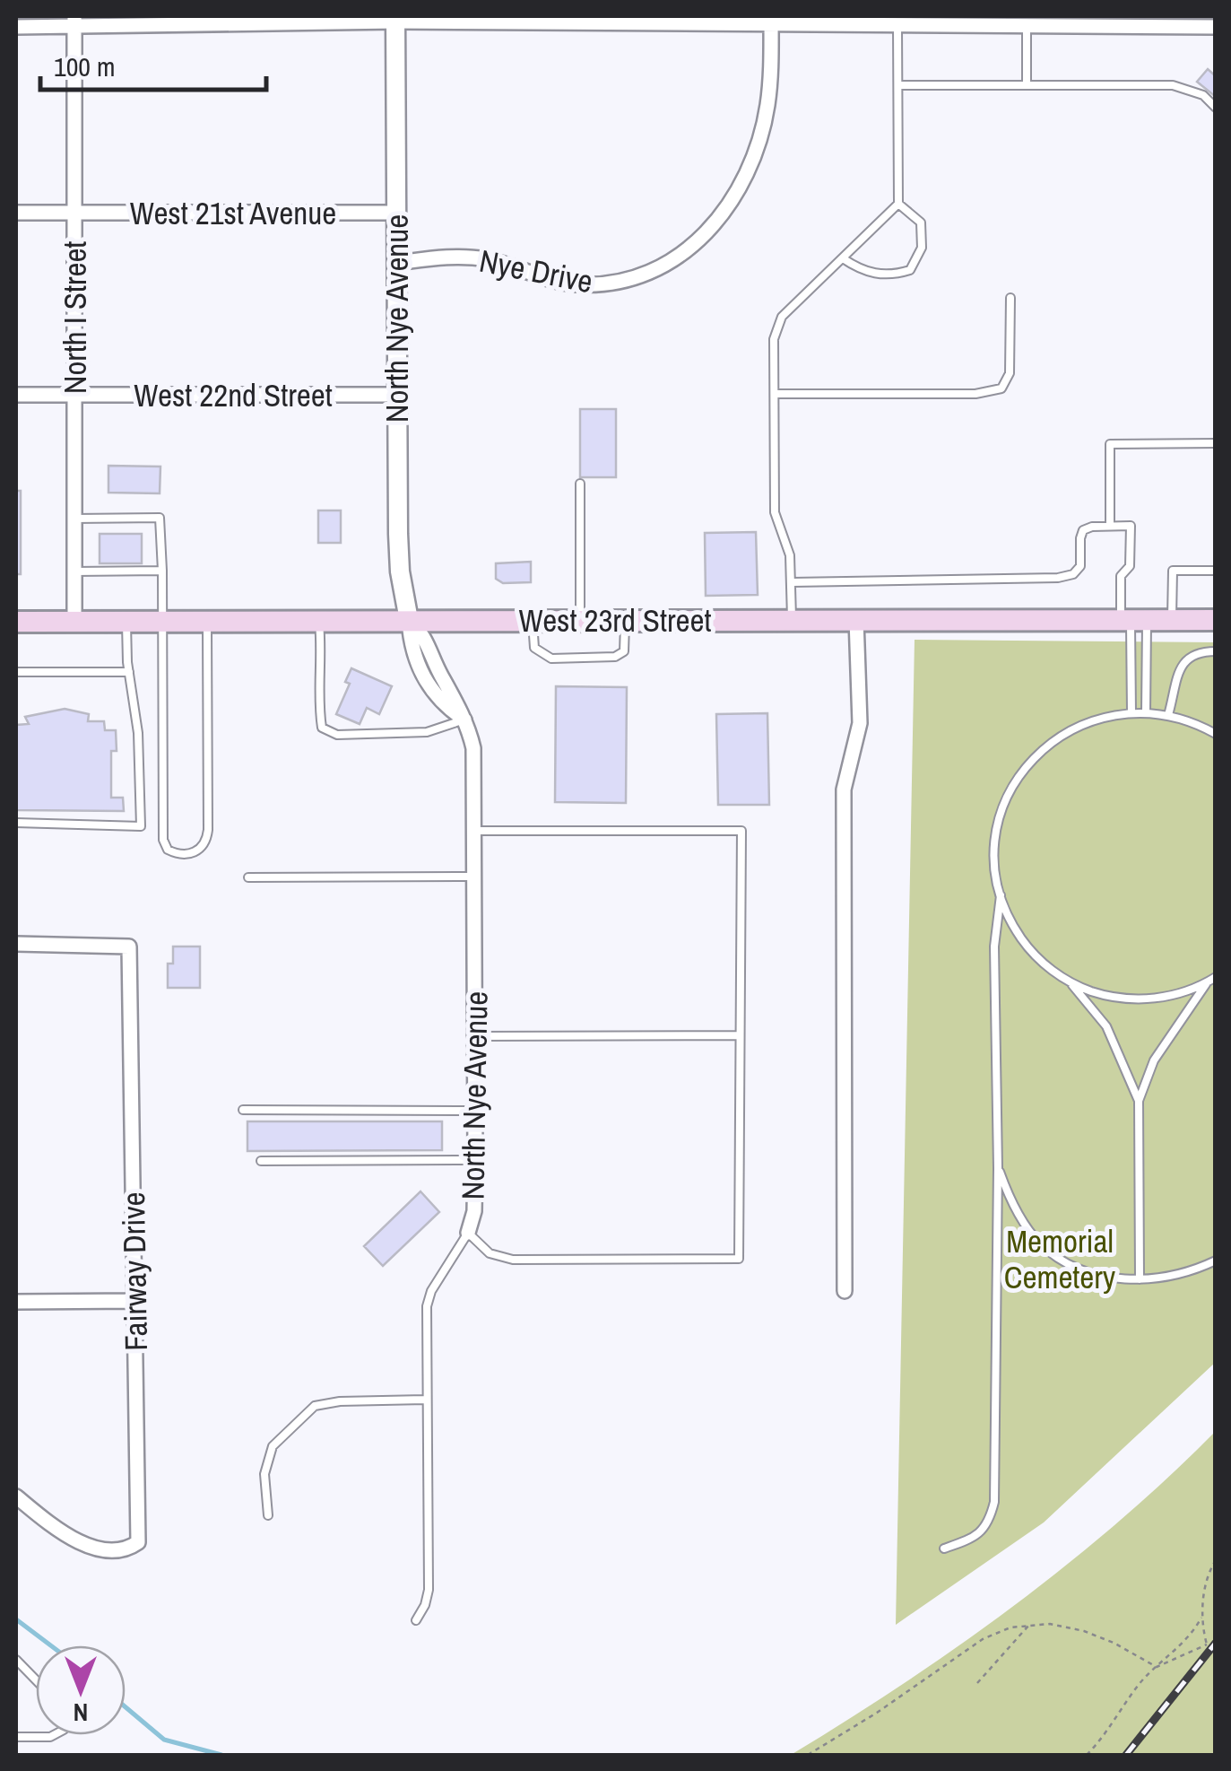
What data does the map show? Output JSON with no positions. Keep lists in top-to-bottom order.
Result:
{
  "streets": {
    "main road": ["West 23rd Street"],
    "street": [
      "West 21st Avenue",
      "Nye Drive",
      "North I Street",
      "North Nye Avenue",
      "West 22nd Street",
      "Fairway Drive"
    ]
  },
  "crossings": [
    ["West 21st Avenue", "North I Street"],
    ["West 21st Avenue", "North Nye Avenue"],
    ["Nye Drive", "North Nye Avenue"],
    ["North I Street", "West 22nd Street"],
    ["North I Street", "West 23rd Street"],
    ["North Nye Avenue", "West 22nd Street"],
    ["North Nye Avenue", "West 23rd Street"]
  ],
  "parks": ["Memorial Cemetery"],
  "scale_bar": "100 m",
  "north": "bottom"
}
